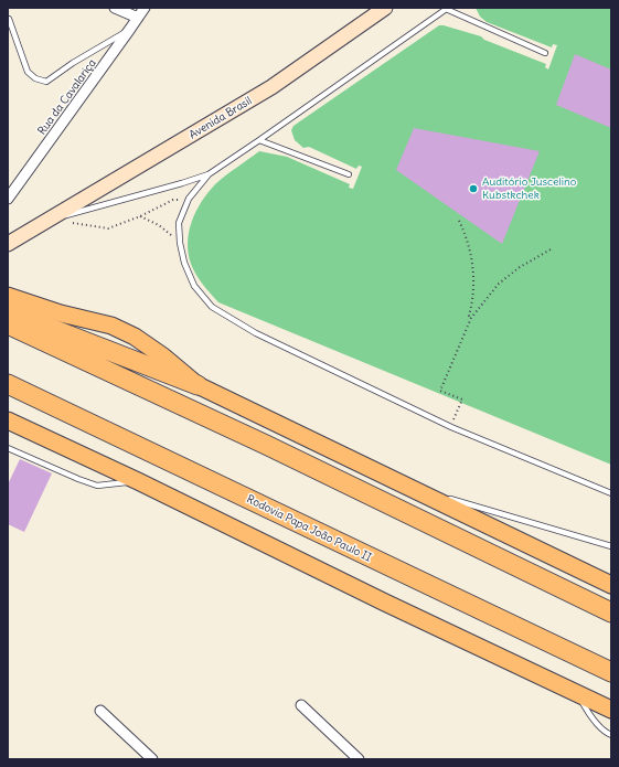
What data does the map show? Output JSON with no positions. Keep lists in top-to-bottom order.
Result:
{
  "streets": {
    "highway": ["Rodovia Papa João Paulo II"],
    "street": ["Rua da Cavalariça", "Avenida Brasil"]
  },
  "places": ["Auditório Juscelino Kubstkchek"]
}
